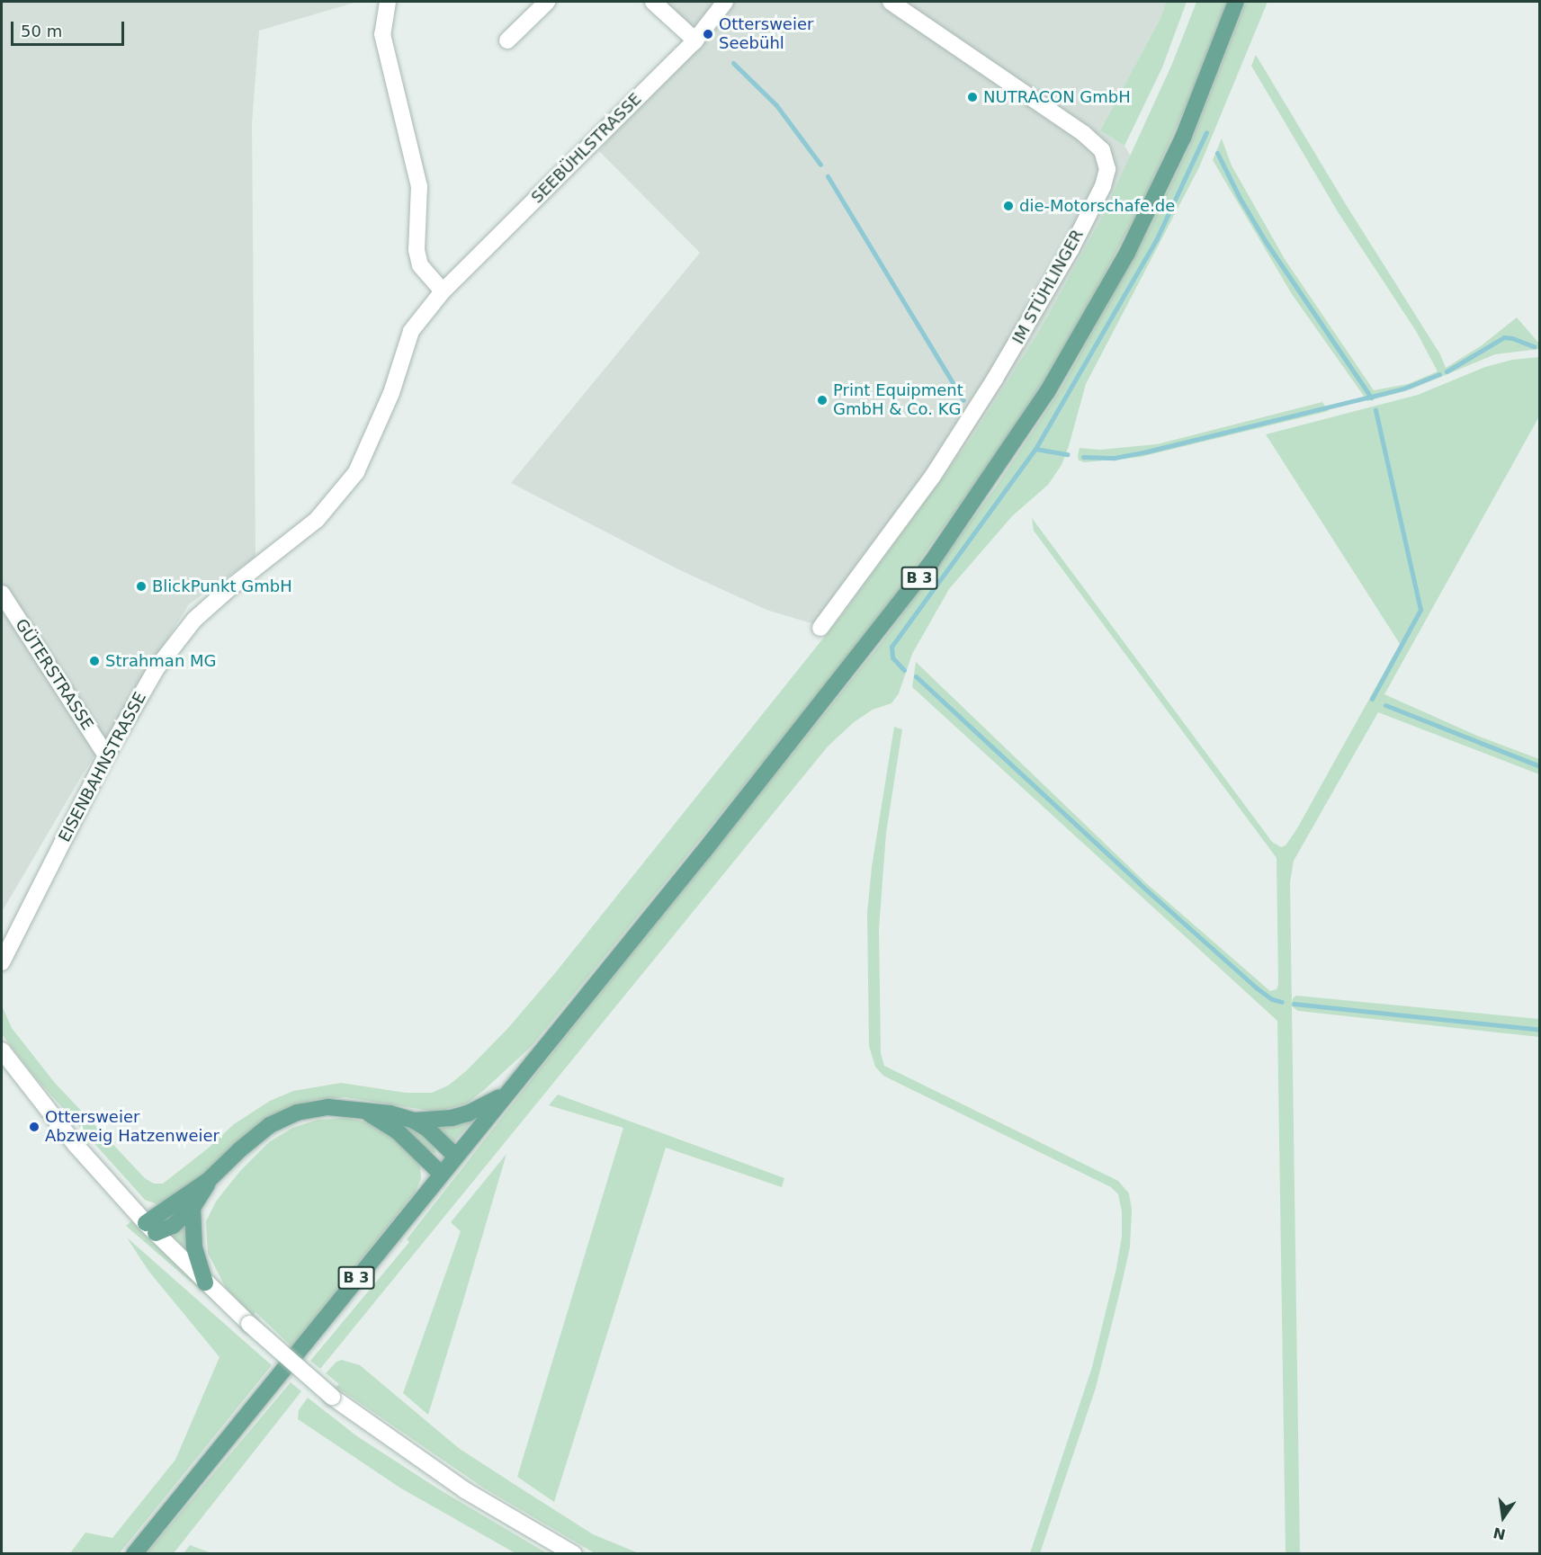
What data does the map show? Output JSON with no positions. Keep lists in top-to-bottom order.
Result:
{
  "streets": {
    "main road": ["B 3"],
    "street": [
      "SEEBÜHLSTRASSE",
      "IM STÜHLINGER",
      "GÜTERSTRASSE",
      "EISENBAHNSTRASSE"
    ]
  },
  "crossings": [
    ["SEEBÜHLSTRASSE", "EISENBAHNSTRASSE"],
    ["GÜTERSTRASSE", "EISENBAHNSTRASSE"]
  ],
  "places": [
    "Ottersweier Seebühl",
    "NUTRACON GmbH",
    "die-Motorschafe.de",
    "Print Equipment GmbH & Co. KG",
    "BlickPunkt GmbH",
    "Strahman MG",
    "Ottersweier Abzweig Hatzenweier"
  ],
  "scale_bar": "50 m",
  "north": "bottom"
}
